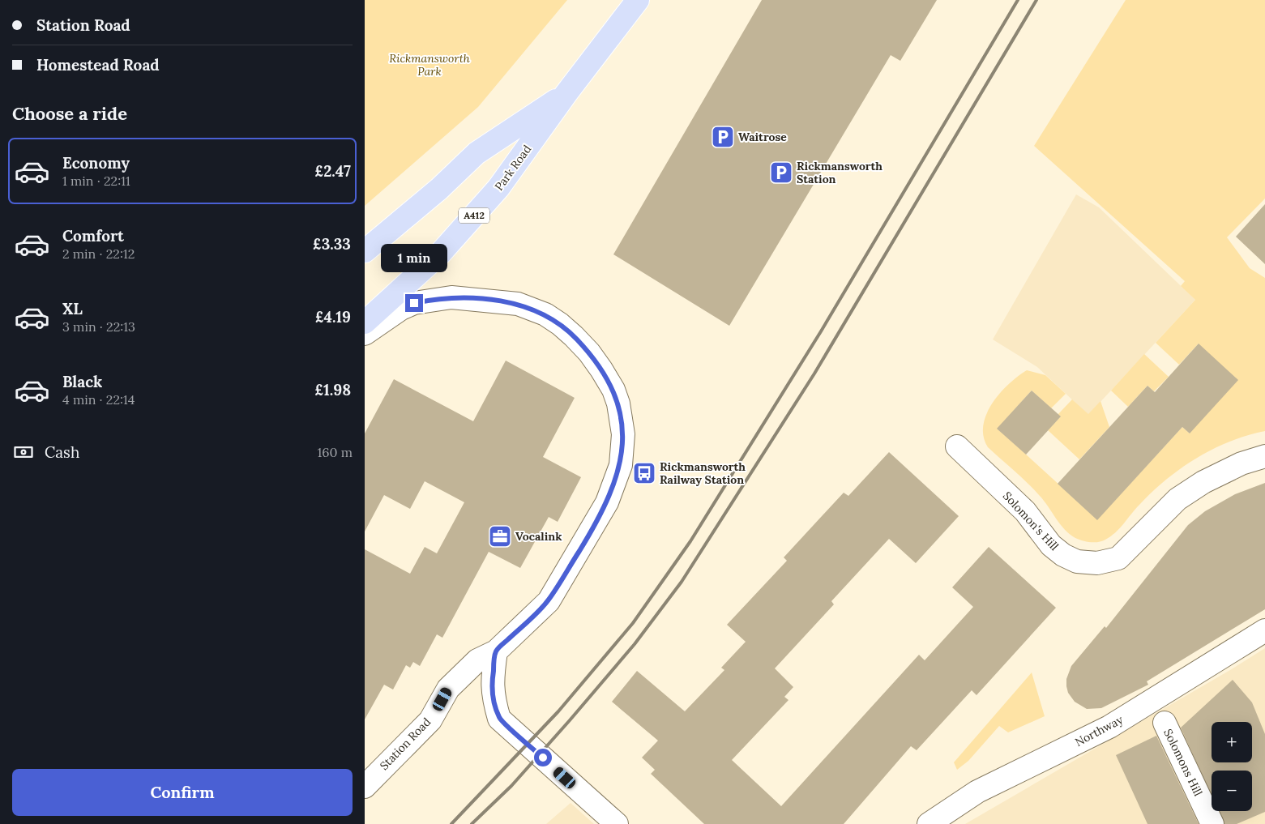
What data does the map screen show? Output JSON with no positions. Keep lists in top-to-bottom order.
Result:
{
  "streets": {
    "main road": ["Park Road", "A412"],
    "street": [
      "Solomon's Hill",
      "Northway",
      "Station Road",
      "Solomons Hill"
    ]
  },
  "parks": ["Rickmansworth Park"],
  "places": {
    "parking": ["Waitrose", "Rickmansworth Station"],
    "bus stop": ["Rickmansworth Railway Station"],
    "office": ["Vocalink"]
  },
  "page": {
    "banner": ["Station Road", "Homestead Road"],
    "heading": "Choose a ride",
    "list": [
      {
        "name": "Economy",
        "note": "1 min · 22:11",
        "value": "£2.47"
      },
      {
        "name": "Comfort",
        "note": "2 min · 22:12",
        "value": "£3.33"
      },
      {
        "name": "XL",
        "note": "3 min · 22:13",
        "value": "£4.19"
      },
      {
        "name": "Black",
        "note": "4 min · 22:14",
        "value": "£1.98"
      }
    ],
    "bubble": "1 min",
    "pay": ["Cash", "160 m"],
    "map_buttons": ["+", "−"],
    "buttons": "Confirm"
  }
}
